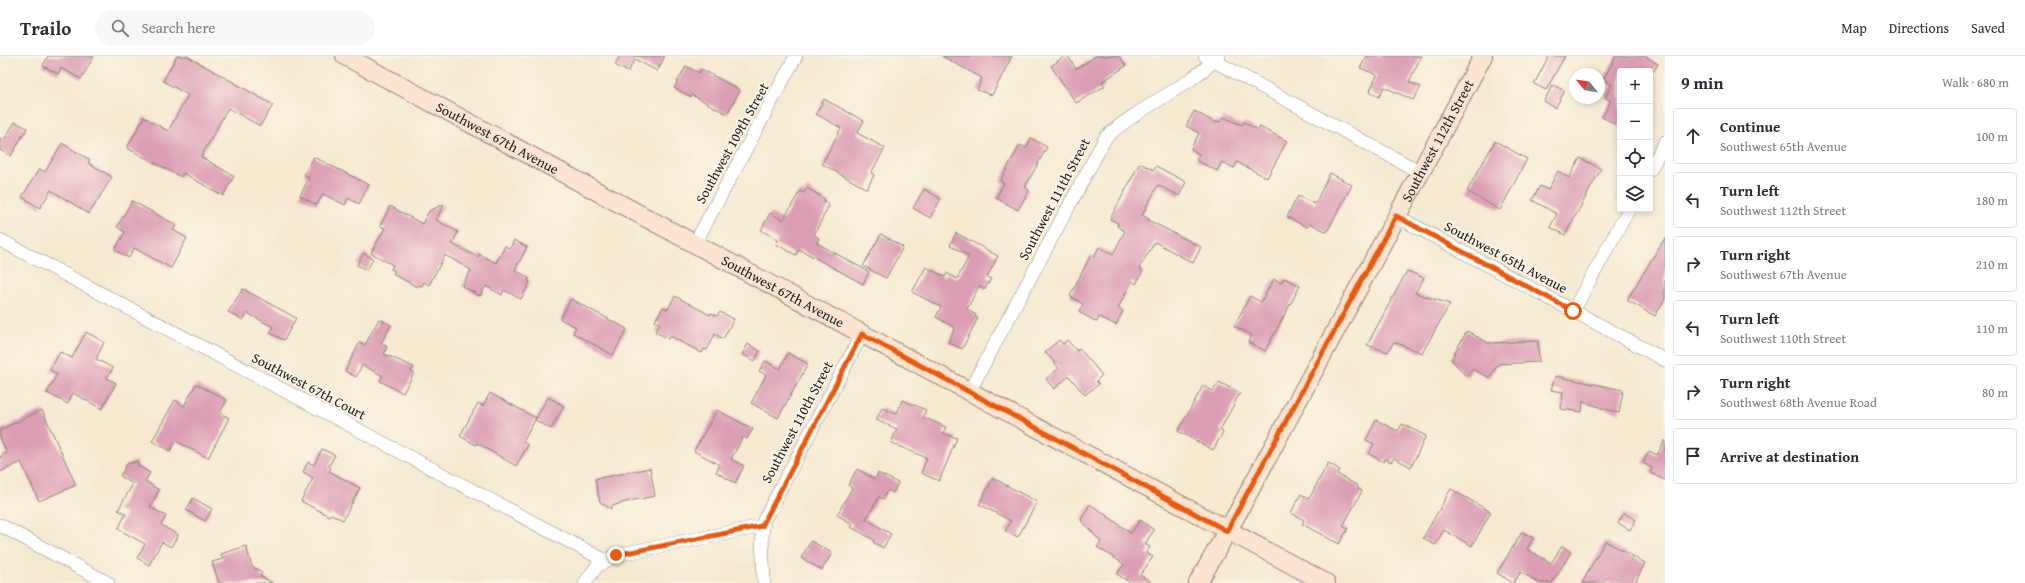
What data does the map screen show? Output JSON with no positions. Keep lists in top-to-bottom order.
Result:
{
  "streets": {
    "main road": ["Southwest 67th Avenue", "Southwest 112th Street"],
    "street": [
      "Southwest 109th Street",
      "Southwest 111th Street",
      "Southwest 65th Avenue",
      "Southwest 67th Court",
      "Southwest 110th Street"
    ]
  },
  "crossings": [
    ["Southwest 67th Avenue", "Southwest 112th Street"],
    ["Southwest 67th Avenue", "Southwest 109th Street"],
    ["Southwest 67th Avenue", "Southwest 111th Street"],
    ["Southwest 67th Avenue", "Southwest 110th Street"],
    ["Southwest 112th Street", "Southwest 65th Avenue"]
  ],
  "north": "top left",
  "page": {
    "header": "Trailo",
    "search": "Search here",
    "nav": ["Map", "Directions", "Saved"],
    "heading": ["9 min", "Walk · 680 m"],
    "map_buttons": ["+", "−"],
    "list": [
      ["Continue", "Southwest 65th Avenue", "100 m"],
      ["Turn left", "Southwest 112th Street", "180 m"],
      ["Turn right", "Southwest 67th Avenue", "210 m"],
      ["Turn left", "Southwest 110th Street", "110 m"],
      ["Turn right", "Southwest 68th Avenue Road", "80 m"],
      "Arrive at destination"
    ]
  }
}
